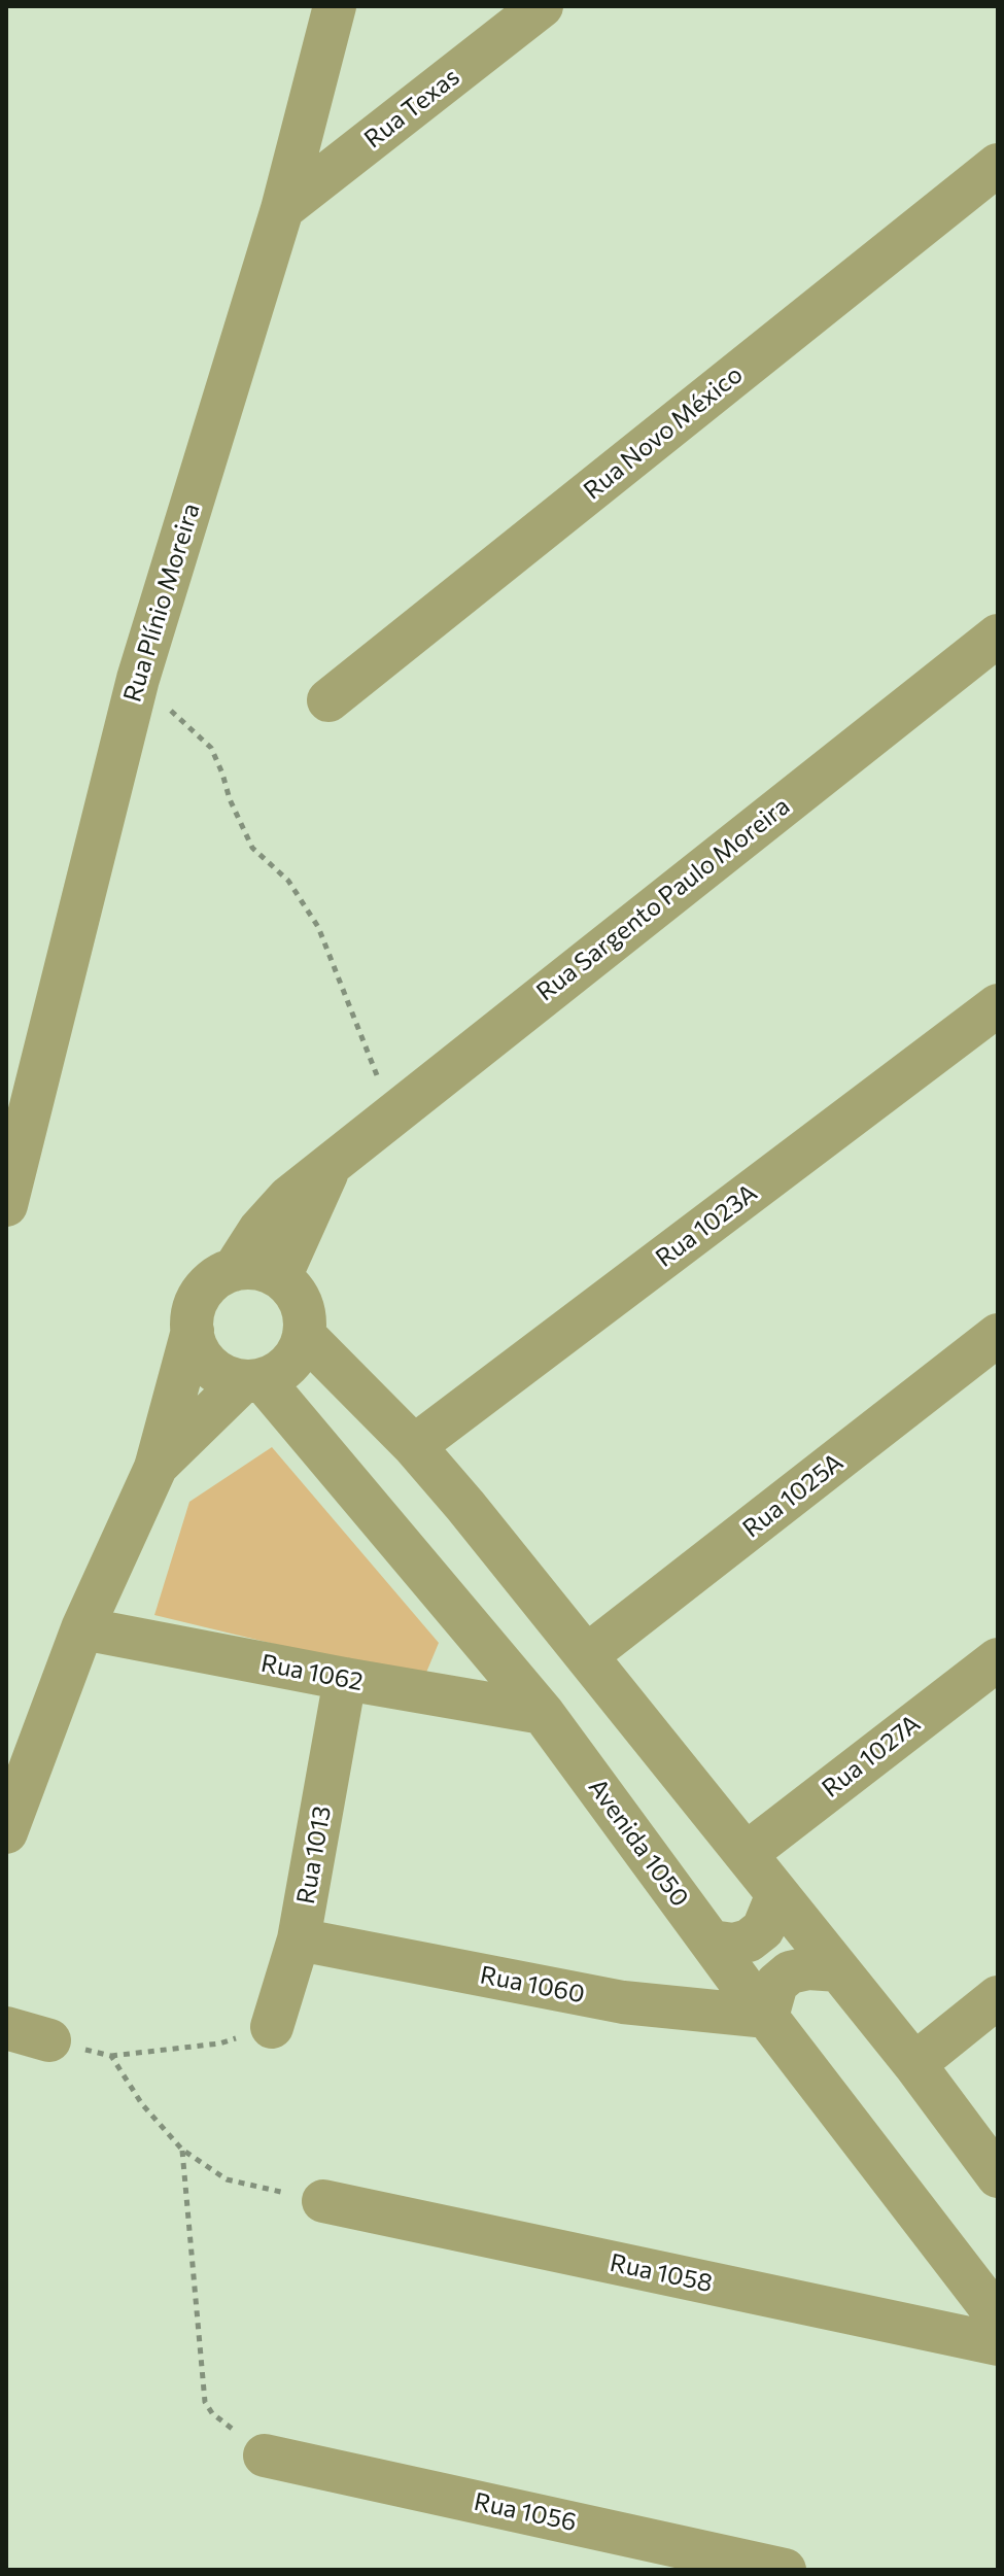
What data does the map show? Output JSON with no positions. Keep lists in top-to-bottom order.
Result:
{
  "streets": {
    "street": [
      "Rua Texas",
      "Rua Novo México",
      "Rua Plínio Moreira",
      "Rua Sargento Paulo Moreira",
      "Rua 1023A",
      "Rua 1025A",
      "Rua 1062",
      "Rua 1027A",
      "Avenida 1050",
      "Rua 1013",
      "Rua 1060",
      "Rua 1058",
      "Rua 1056"
    ]
  },
  "crossings": [
    ["Rua Texas", "Rua Plínio Moreira"],
    ["Rua Sargento Paulo Moreira", "Avenida 1050"],
    ["Rua 1062", "Avenida 1050"],
    ["Rua 1062", "Rua 1013"],
    ["Avenida 1050", "Rua 1060"],
    ["Rua 1013", "Rua 1060"]
  ]
}
